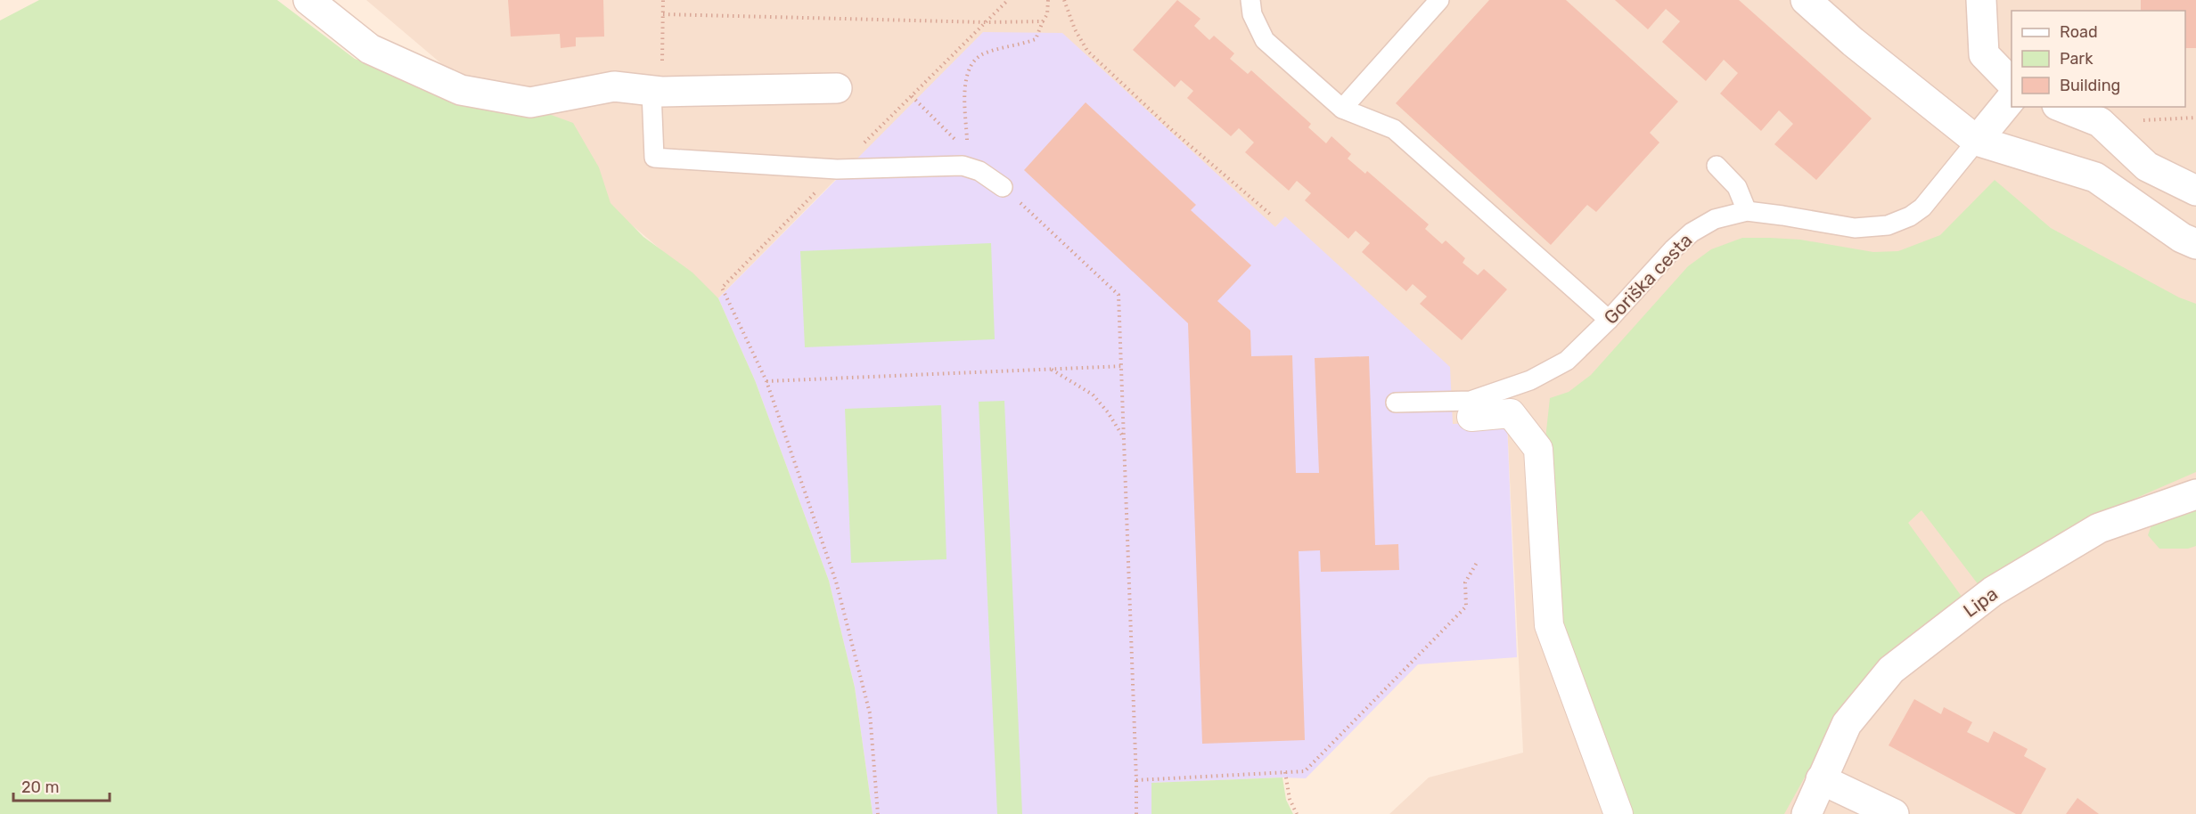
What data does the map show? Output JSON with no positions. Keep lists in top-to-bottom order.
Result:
{
  "streets": {
    "street": ["Lipa"],
    "lane": ["Goriška cesta"]
  },
  "legend": ["Road", "Park", "Building"],
  "scale_bar": "20 m"
}
